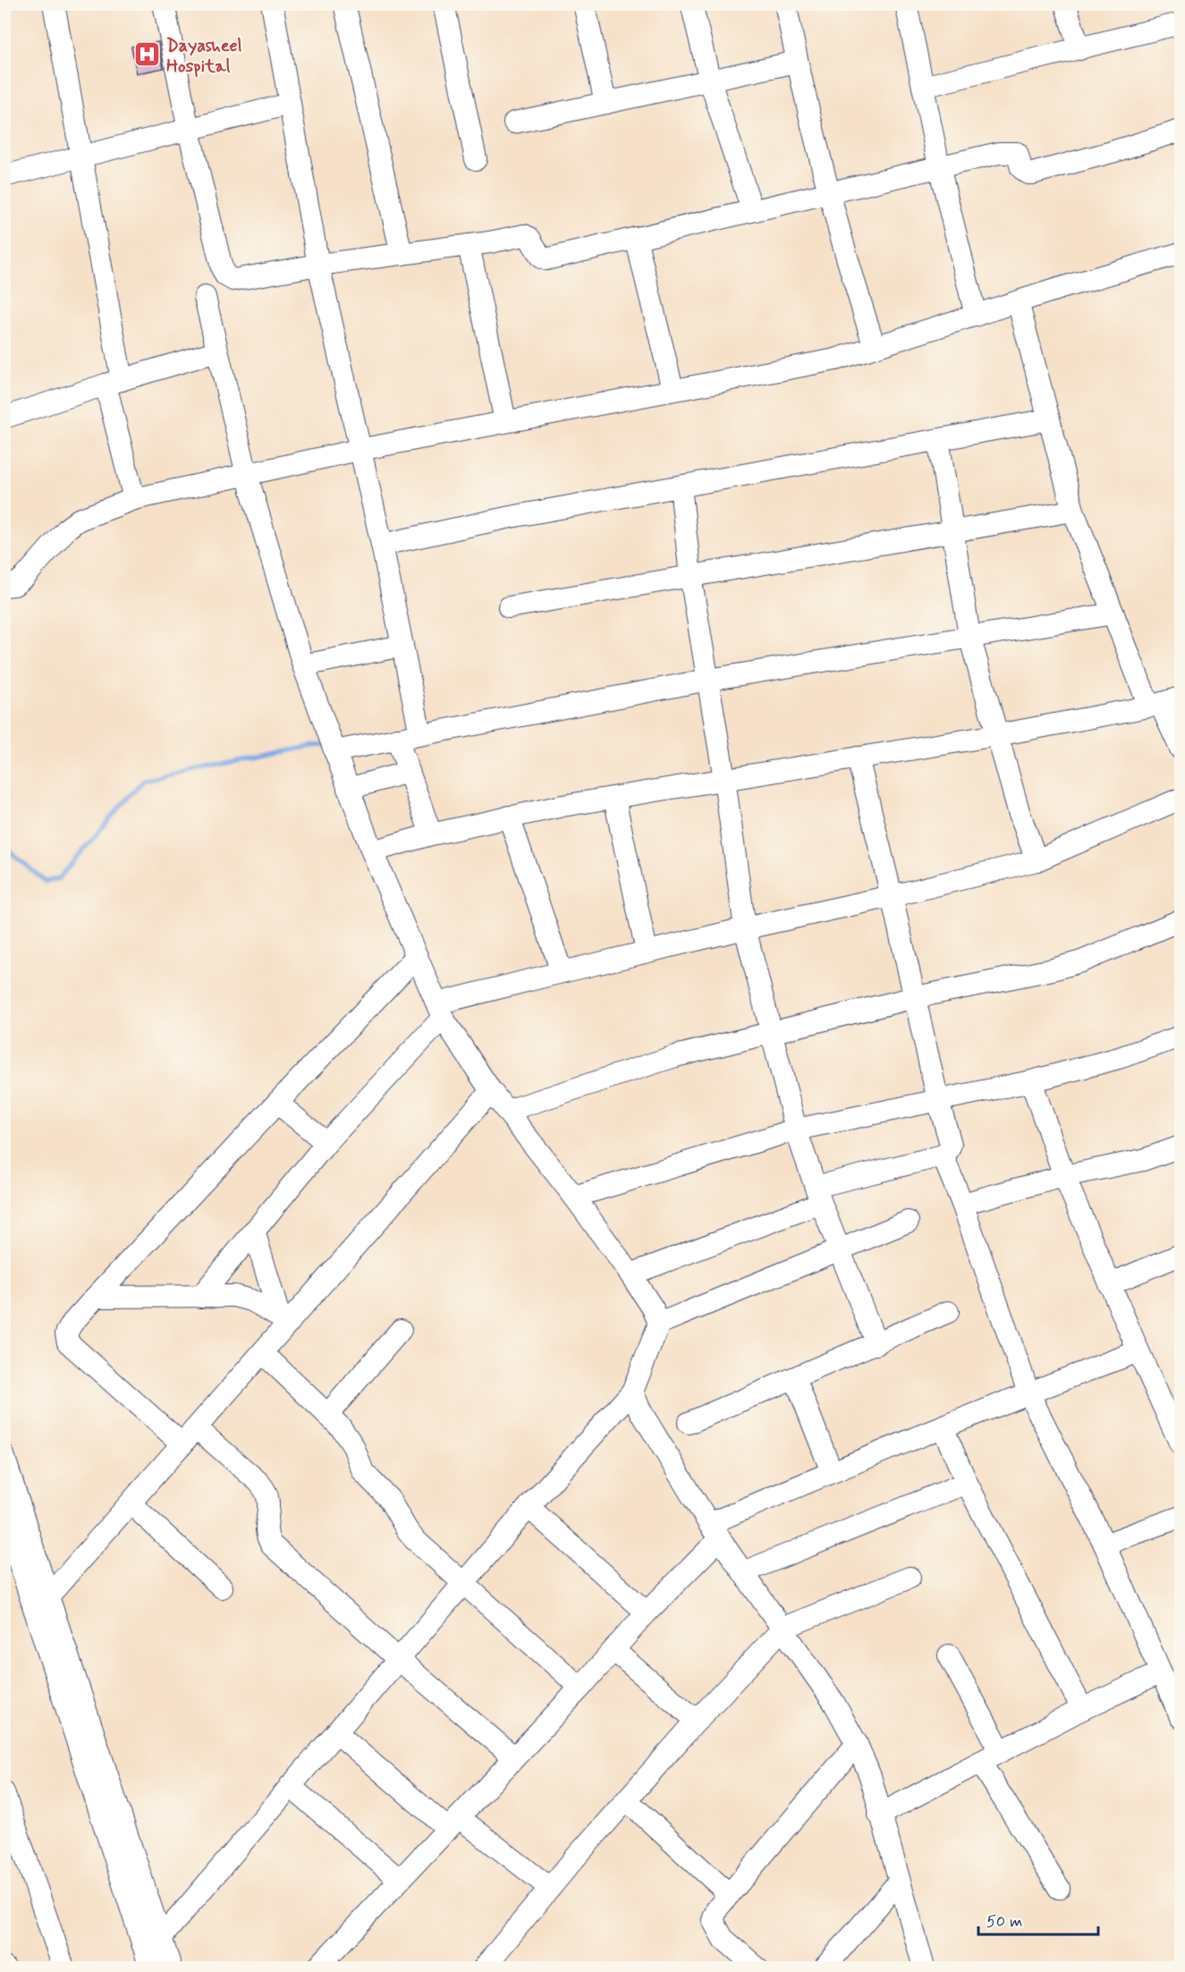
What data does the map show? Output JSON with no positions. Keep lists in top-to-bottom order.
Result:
{
  "places": {
    "hospital": ["Dayasheel Hospital"]
  },
  "scale_bar": "50 m"
}
